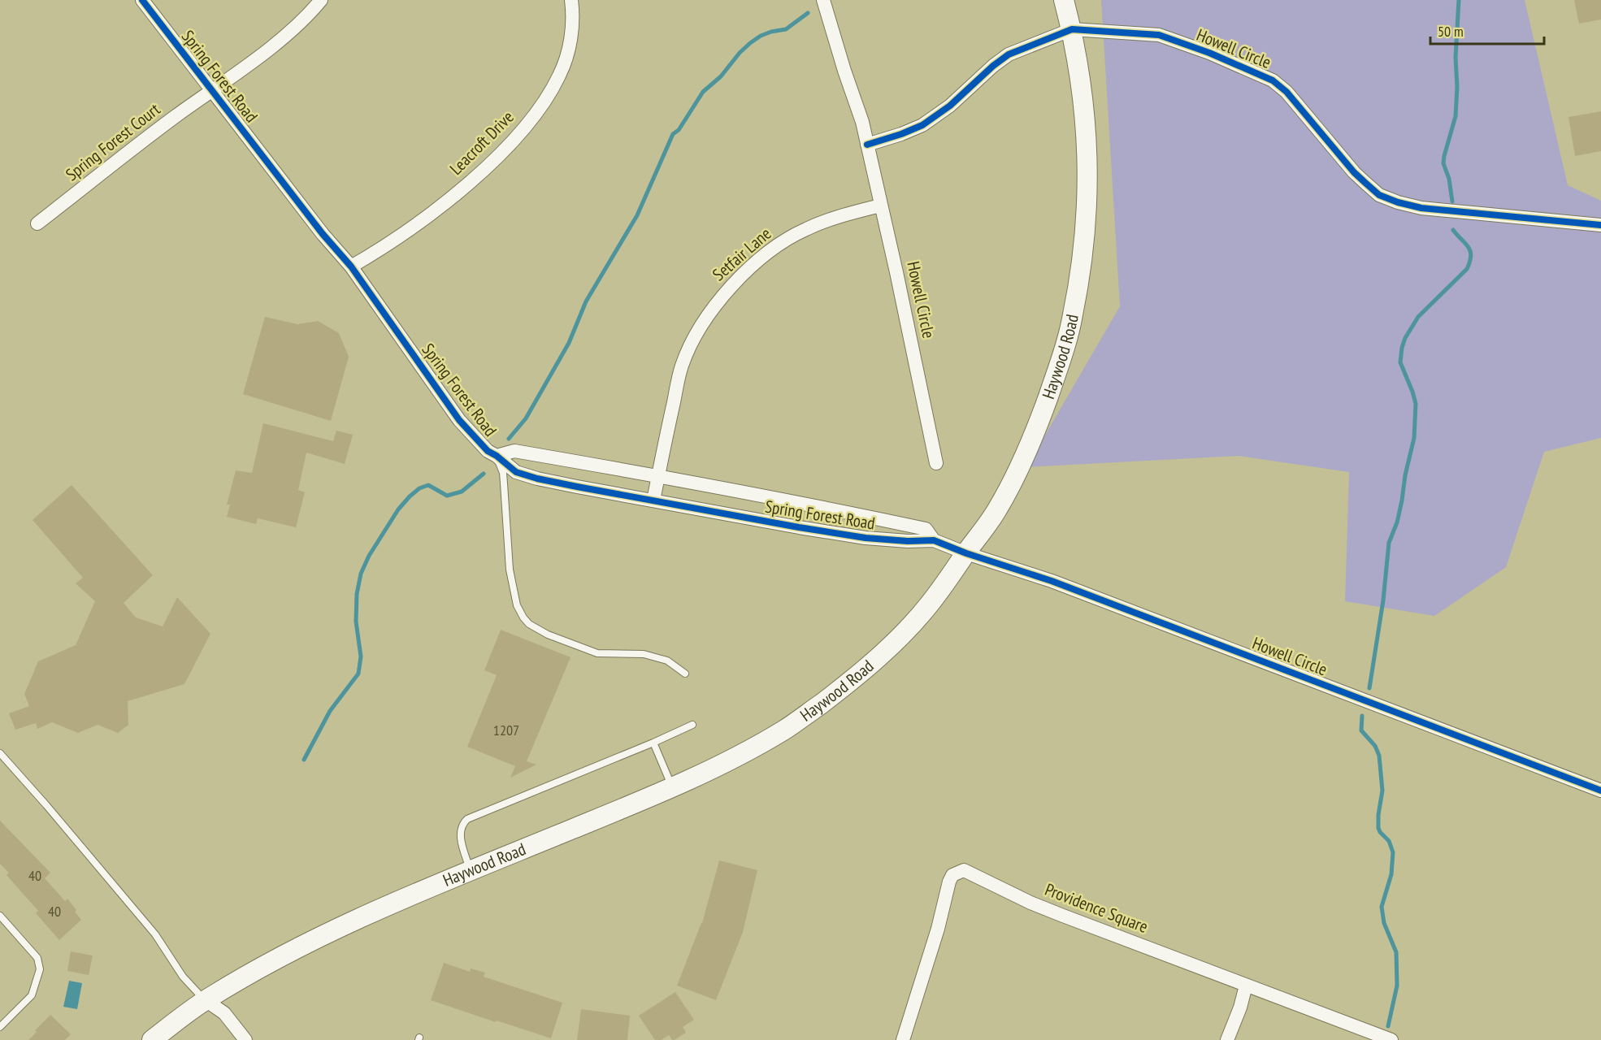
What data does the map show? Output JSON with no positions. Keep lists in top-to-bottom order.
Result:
{
  "streets": {
    "main road": ["Haywood Road"],
    "street": [
      "Howell Circle",
      "Spring Forest Road",
      "Spring Forest Court",
      "Leacroft Drive",
      "Setfair Lane",
      "Providence Square"
    ]
  },
  "crossings": [
    ["Howell Circle", "Spring Forest Road"],
    ["Howell Circle", "Setfair Lane"],
    ["Howell Circle", "Haywood Road"],
    ["Spring Forest Road", "Spring Forest Court"],
    ["Spring Forest Road", "Leacroft Drive"],
    ["Spring Forest Road", "Setfair Lane"],
    ["Spring Forest Road", "Haywood Road"]
  ],
  "house_numbers": ["1207", "40", "40"],
  "scale_bar": "50 m"
}
